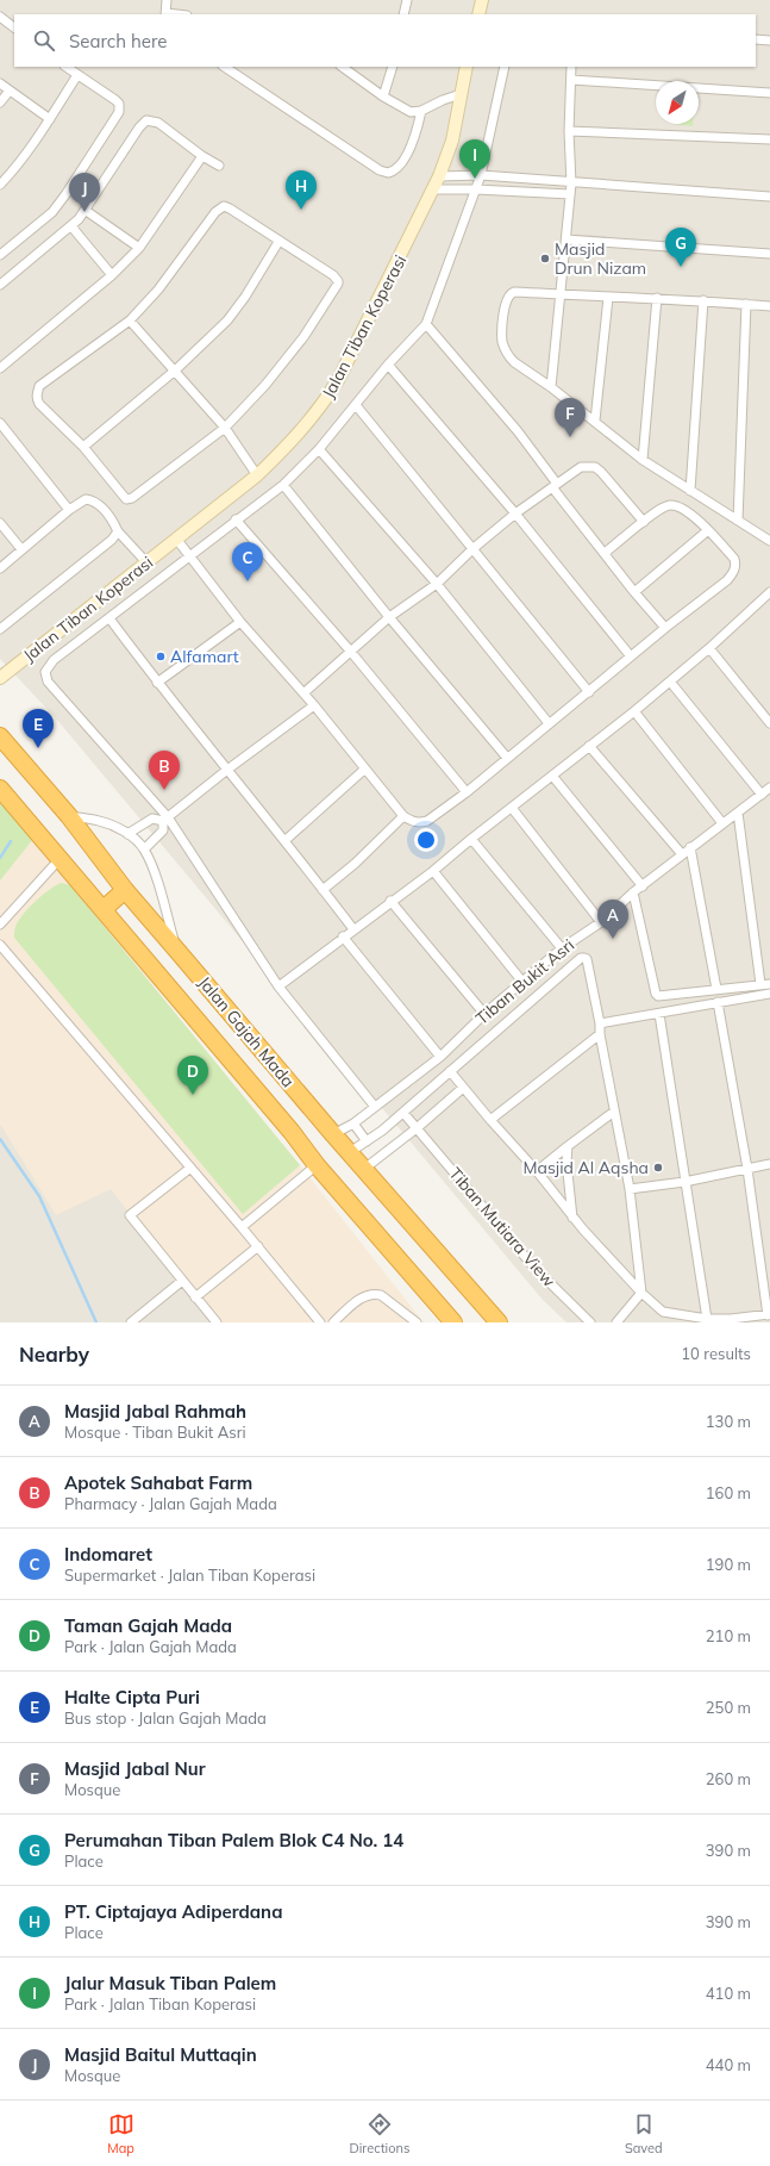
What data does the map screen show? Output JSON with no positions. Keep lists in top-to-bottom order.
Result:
{
  "streets": {
    "highway": ["Jalan Gajah Mada"],
    "street": ["Jalan Tiban Koperasi", "Tiban Bukit Asri", "Tiban Mutiara View"]
  },
  "crossings": [
    ["Tiban Bukit Asri", "Jalan Gajah Mada"]
  ],
  "places": ["Masjid Drun Nizam", "Alfamart", "Masjid Al Aqsha"],
  "north": "bottom left",
  "page": {
    "search": "Search here",
    "pins": [
      "I",
      "H",
      "J",
      "G",
      "F",
      "C",
      "E",
      "B",
      "A",
      "D"
    ],
    "heading": ["Nearby", "10 results"],
    "list": [
      {
        "mark": "A",
        "name": "Masjid Jabal Rahmah",
        "note": "Mosque · Tiban Bukit Asri",
        "value": "130 m"
      },
      {
        "mark": "B",
        "name": "Apotek Sahabat Farm",
        "note": "Pharmacy · Jalan Gajah Mada",
        "value": "160 m"
      },
      {
        "mark": "C",
        "name": "Indomaret",
        "note": "Supermarket · Jalan Tiban Koperasi",
        "value": "190 m"
      },
      {
        "mark": "D",
        "name": "Taman Gajah Mada",
        "note": "Park · Jalan Gajah Mada",
        "value": "210 m"
      },
      {
        "mark": "E",
        "name": "Halte Cipta Puri",
        "note": "Bus stop · Jalan Gajah Mada",
        "value": "250 m"
      },
      {
        "mark": "F",
        "name": "Masjid Jabal Nur",
        "note": "Mosque",
        "value": "260 m"
      },
      {
        "mark": "G",
        "name": "Perumahan Tiban Palem Blok C4 No. 14",
        "note": "Place",
        "value": "390 m"
      },
      {
        "mark": "H",
        "name": "PT. Ciptajaya Adiperdana",
        "note": "Place",
        "value": "390 m"
      },
      {
        "mark": "I",
        "name": "Jalur Masuk Tiban Palem",
        "note": "Park · Jalan Tiban Koperasi",
        "value": "410 m"
      },
      {
        "mark": "J",
        "name": "Masjid Baitul Muttaqin",
        "note": "Mosque",
        "value": "440 m"
      }
    ],
    "nav": ["Map", "Directions", "Saved"]
  }
}
